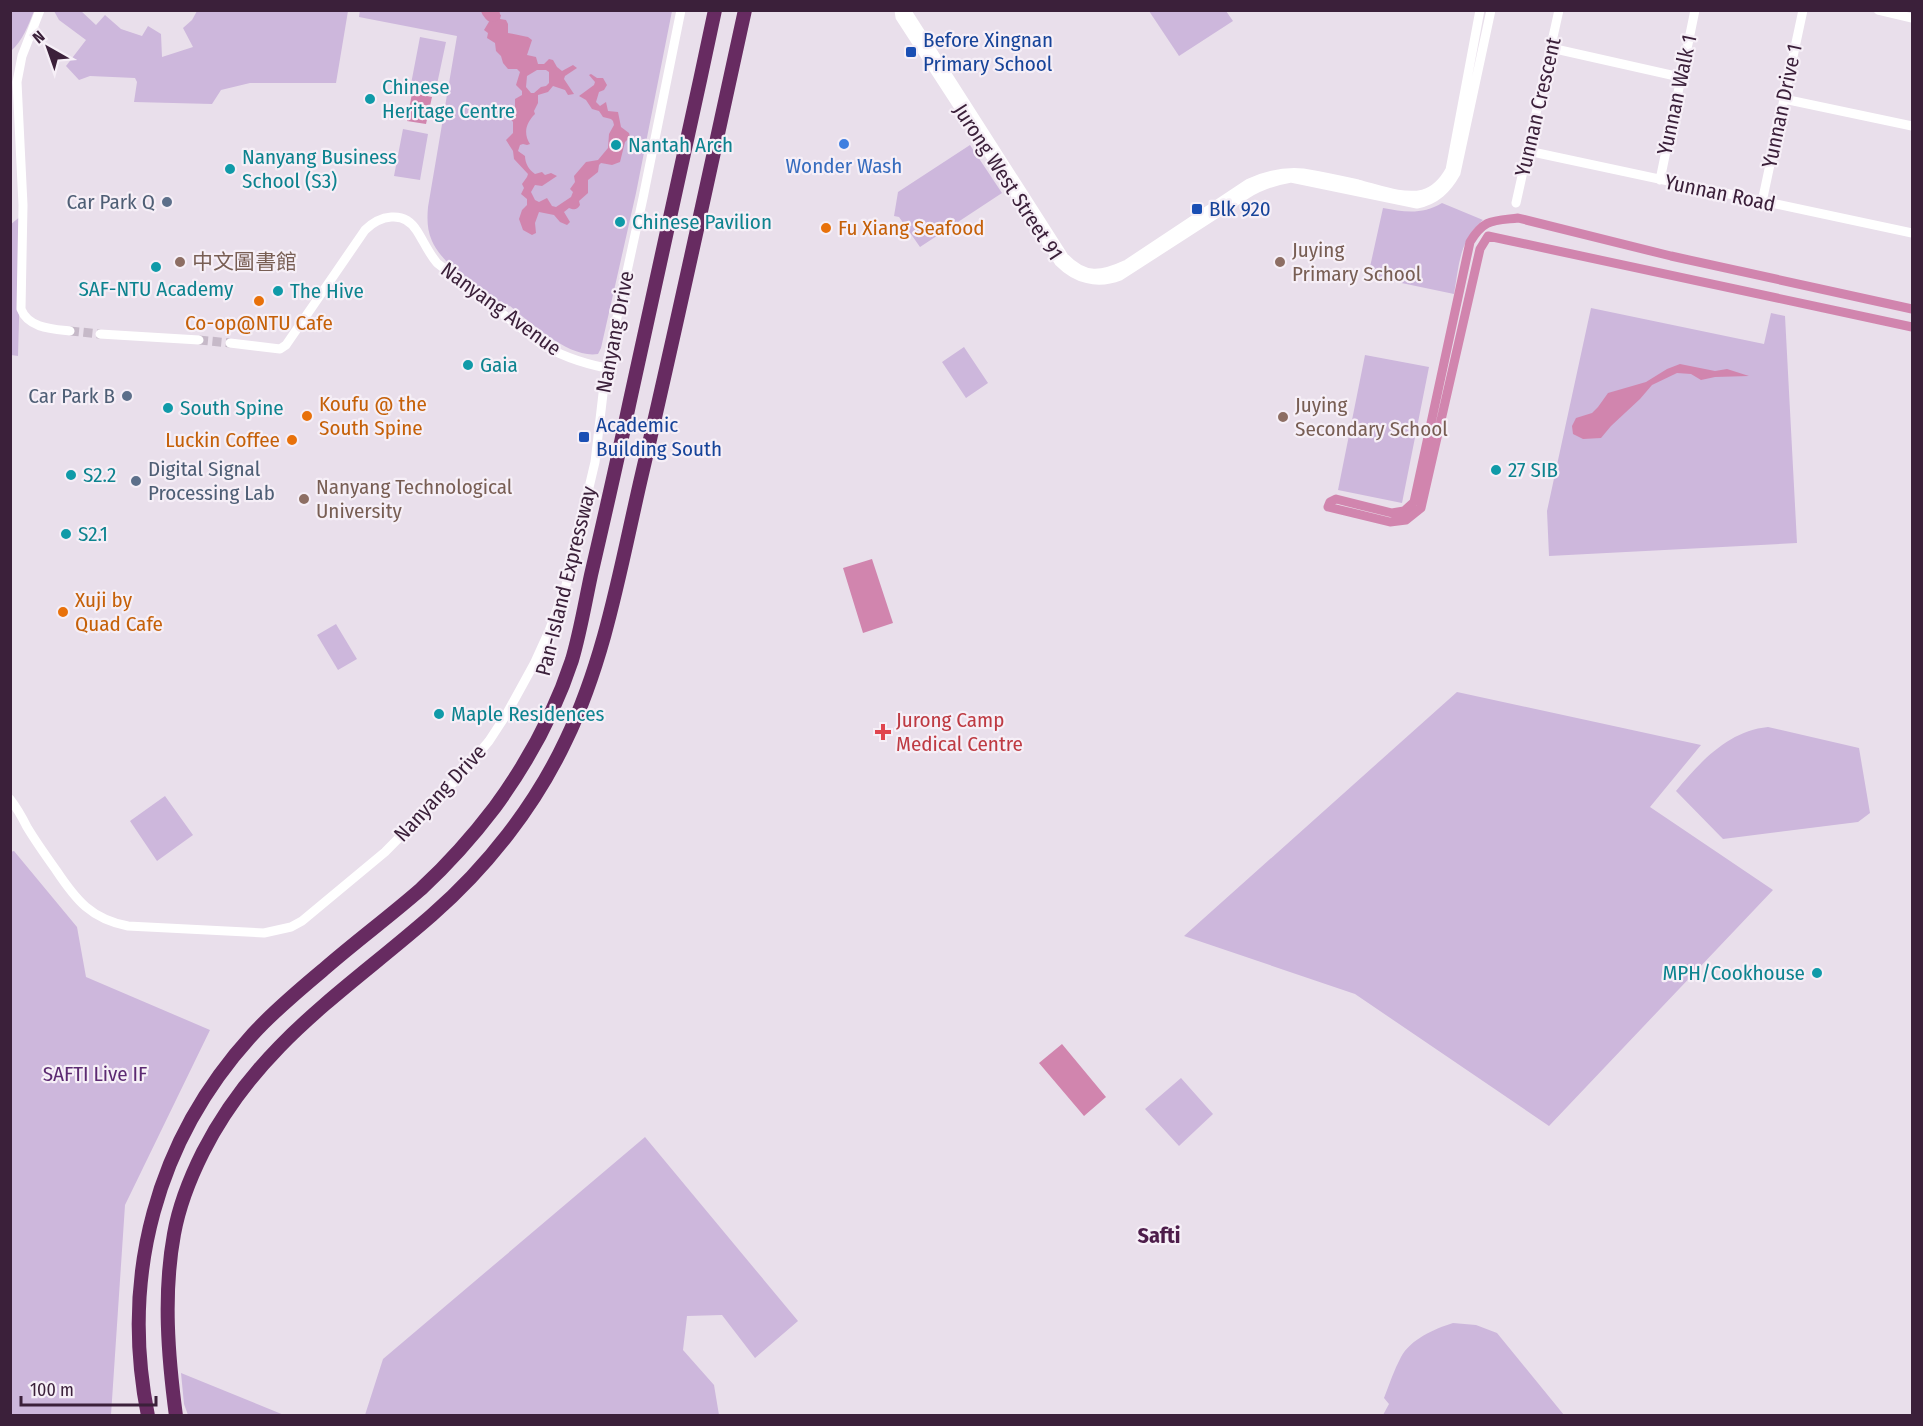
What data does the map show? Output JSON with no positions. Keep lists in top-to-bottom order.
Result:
{
  "streets": {
    "highway": ["Pan-Island Expressway"],
    "street": [
      "Yunnan Walk 1",
      "Yunnan Drive 1",
      "Yunnan Crescent",
      "Jurong West Street 91",
      "Yunnan Road",
      "Nanyang Avenue",
      "Nanyang Drive"
    ]
  },
  "crossings": [
    ["Yunnan Walk 1", "Yunnan Road"],
    ["Yunnan Drive 1", "Yunnan Road"],
    ["Yunnan Crescent", "Yunnan Road"],
    ["Nanyang Avenue", "Nanyang Drive"]
  ],
  "districts": ["Safti"],
  "parks": ["SAFTI Live IF"],
  "places": {
    "transit": ["Before Xingnan Primary School", "Blk 920", "Academic Building South"],
    "other": [
      "Chinese Heritage Centre",
      "Wonder Wash",
      "Nantah Arch",
      "Nanyang Business School (S3)",
      "Car Park Q",
      "Chinese Pavilion",
      "Fu Xiang Seafood",
      "中文圖書館",
      "Juying Primary School",
      "SAF-NTU Academy",
      "The Hive",
      "Co-op@NTU Cafe",
      "Gaia",
      "Car Park B",
      "South Spine",
      "Koufu @ the South Spine",
      "Juying Secondary School",
      "Luckin Coffee",
      "27 SIB",
      "S2.2",
      "Digital Signal Processing Lab",
      "Nanyang Technological University",
      "S2.1",
      "Xuji by Quad Cafe",
      "Maple Residences",
      "MPH/Cookhouse"
    ],
    "health": ["Jurong Camp Medical Centre"]
  },
  "scale_bar": "100 m",
  "north": "top left"
}
